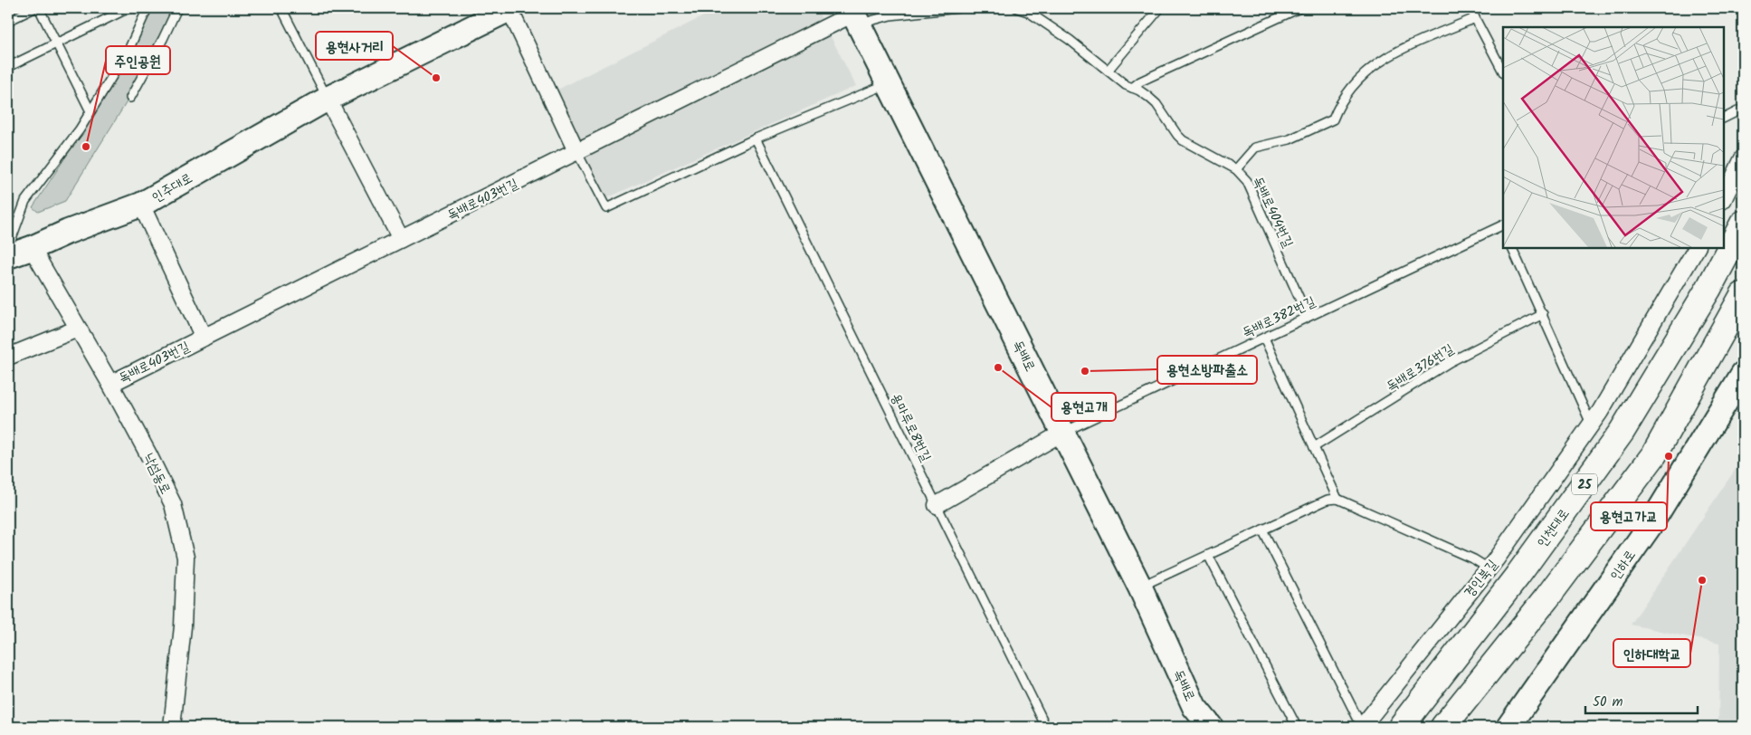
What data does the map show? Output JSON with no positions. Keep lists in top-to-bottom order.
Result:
{
  "streets": {
    "highway": ["25", "인천대로"],
    "main road": ["인주대로", "독배로", "인하로"],
    "street": ["독배로403번길", "낙섬동로", "경인북길"],
    "lane": [
      "독배로404번길",
      "독배로382번길",
      "독배로376번길",
      "용마루로8번길"
    ]
  },
  "crossings": [
    ["인주대로", "낙섬동로"],
    ["독배로403번길", "독배로"],
    ["독배로403번길", "낙섬동로"],
    ["독배로404번길", "독배로382번길"],
    ["독배로382번길", "독배로"]
  ],
  "places": [
    "용현사거리",
    "주인공원",
    "용현고개",
    "용현소방파출소",
    "용현고가교",
    "인하대학교"
  ],
  "scale_bar": "50 m"
}
